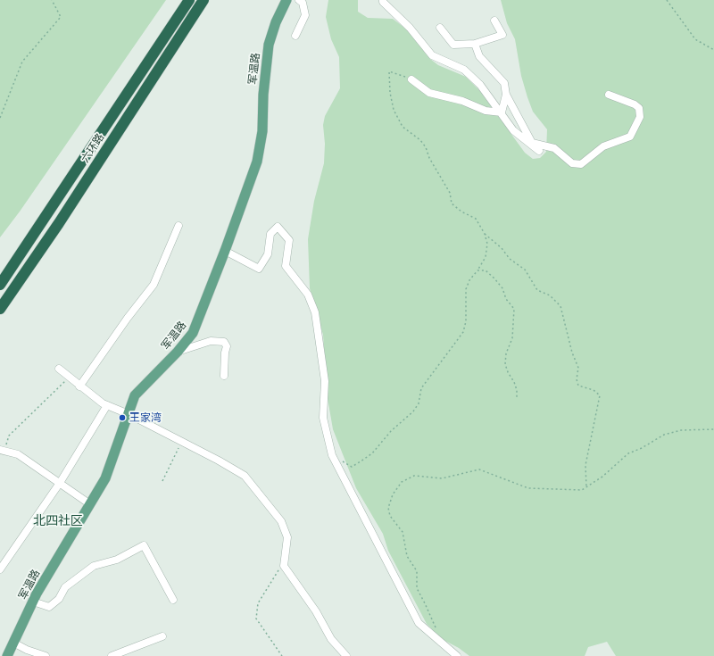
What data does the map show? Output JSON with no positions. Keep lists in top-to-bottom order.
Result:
{
  "streets": {
    "highway": ["六环路"],
    "main road": ["军温路"]
  },
  "districts": ["北四社区"],
  "places": ["王家湾"]
}
